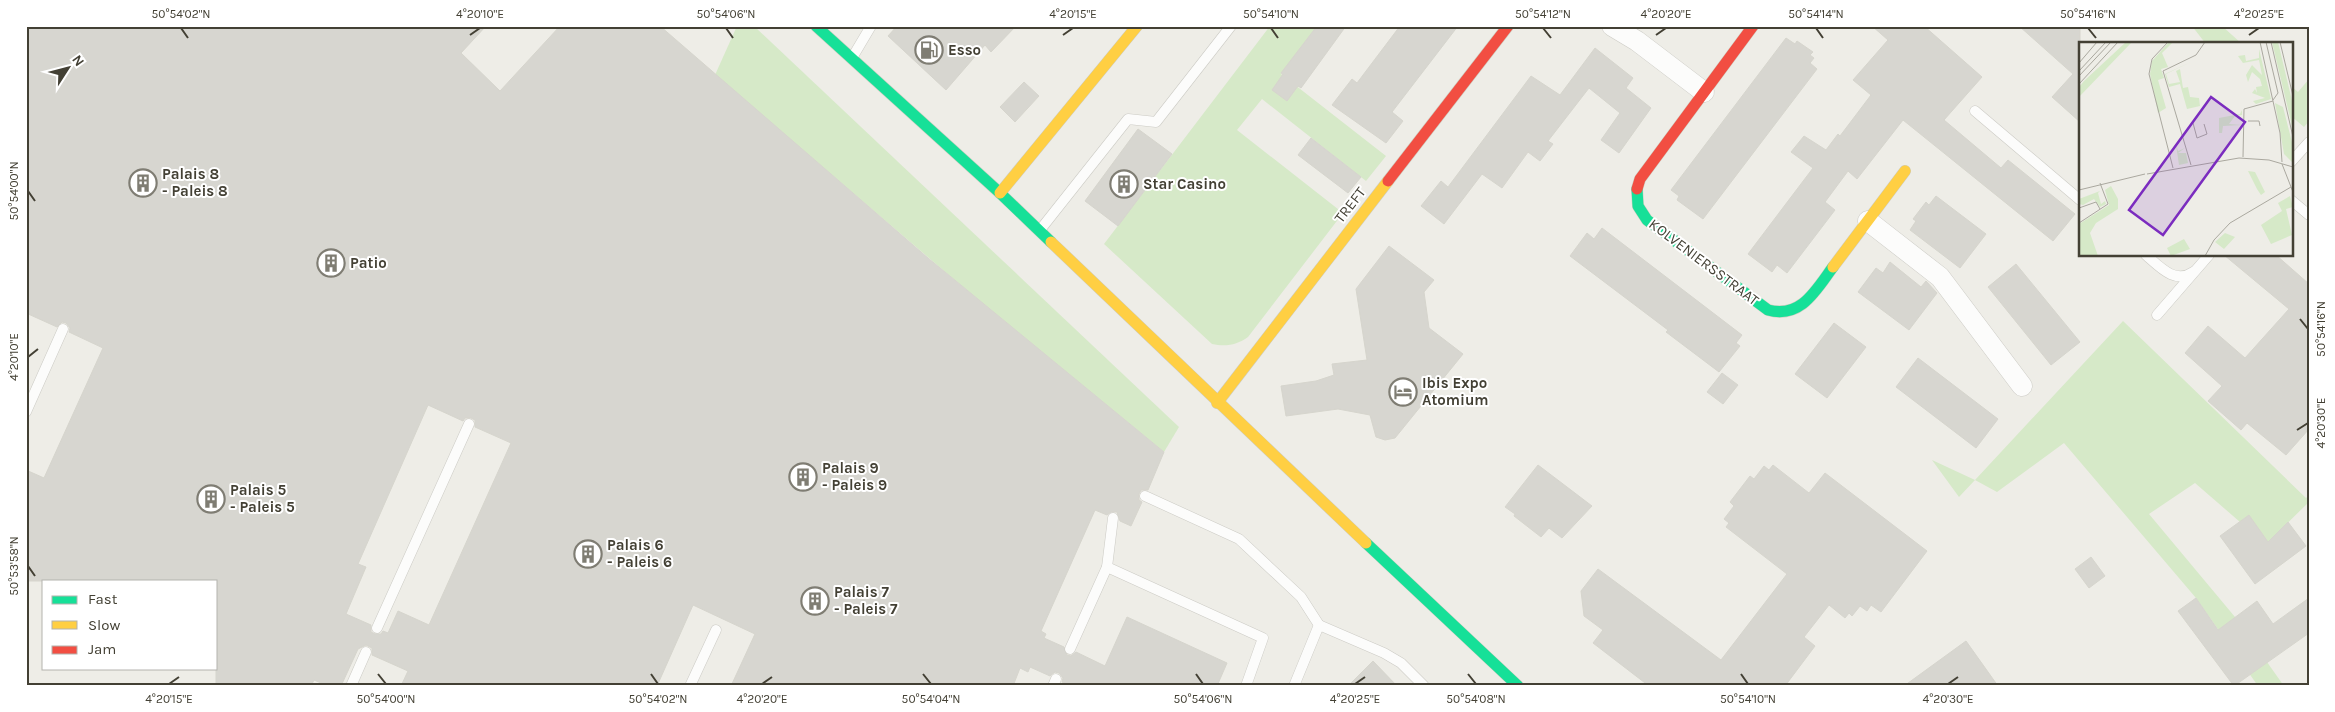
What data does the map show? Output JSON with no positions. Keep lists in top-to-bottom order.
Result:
{
  "streets": {
    "main road": ["TREFT", "KOLVENIERSSTRAAT"]
  },
  "places": {
    "fuel station": ["Esso"],
    "building": [
      "Palais 8 - Paleis 8",
      "Star Casino",
      "Patio",
      "Palais 9 - Paleis 9",
      "Palais 5 - Paleis 5",
      "Palais 6 - Paleis 6",
      "Palais 7 - Paleis 7"
    ],
    "hotel": ["Ibis Expo Atomium"]
  },
  "legend": ["Fast", "Slow", "Jam"],
  "north": "top right",
  "coordinates": [
    "50°54'02\"N",
    "4°20'10\"E",
    "50°54'06\"N",
    "4°20'15\"E",
    "50°54'10\"N",
    "50°54'12\"N",
    "4°20'20\"E",
    "50°54'14\"N",
    "50°54'16\"N",
    "4°20'25\"E",
    "50°54'00\"N",
    "4°20'30\"E",
    "50°53'58\"N",
    "50°54'04\"N",
    "50°54'08\"N"
  ]
}
